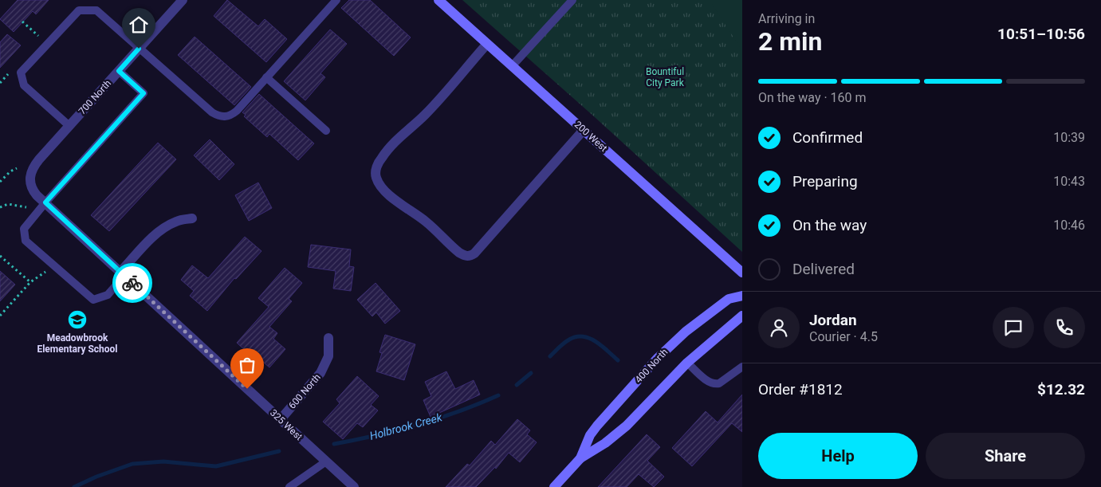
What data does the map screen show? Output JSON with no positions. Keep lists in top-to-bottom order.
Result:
{
  "streets": {
    "main road": ["200 West", "400 North"],
    "street": ["700 North", "600 North", "325 West"]
  },
  "crossings": [
    ["700 North", "325 West"],
    ["600 North", "325 West"]
  ],
  "water": ["Holbrook Creek"],
  "parks": ["Bountiful City Park"],
  "places": {
    "school or university": ["Meadowbrook Elementary School"]
  },
  "page": {
    "heading": ["2 min", "Arriving in", "10:51–10:56"],
    "panel": [
      "Jordan",
      "Courier · 4.5",
      "Order #1812",
      "$12.32"
    ],
    "bar": "On the way · 160 m",
    "list": [
      ["Confirmed", "10:39"],
      ["Preparing", "10:43"],
      ["On the way", "10:46"],
      "Delivered"
    ],
    "buttons": ["Help", "Share"]
  }
}
